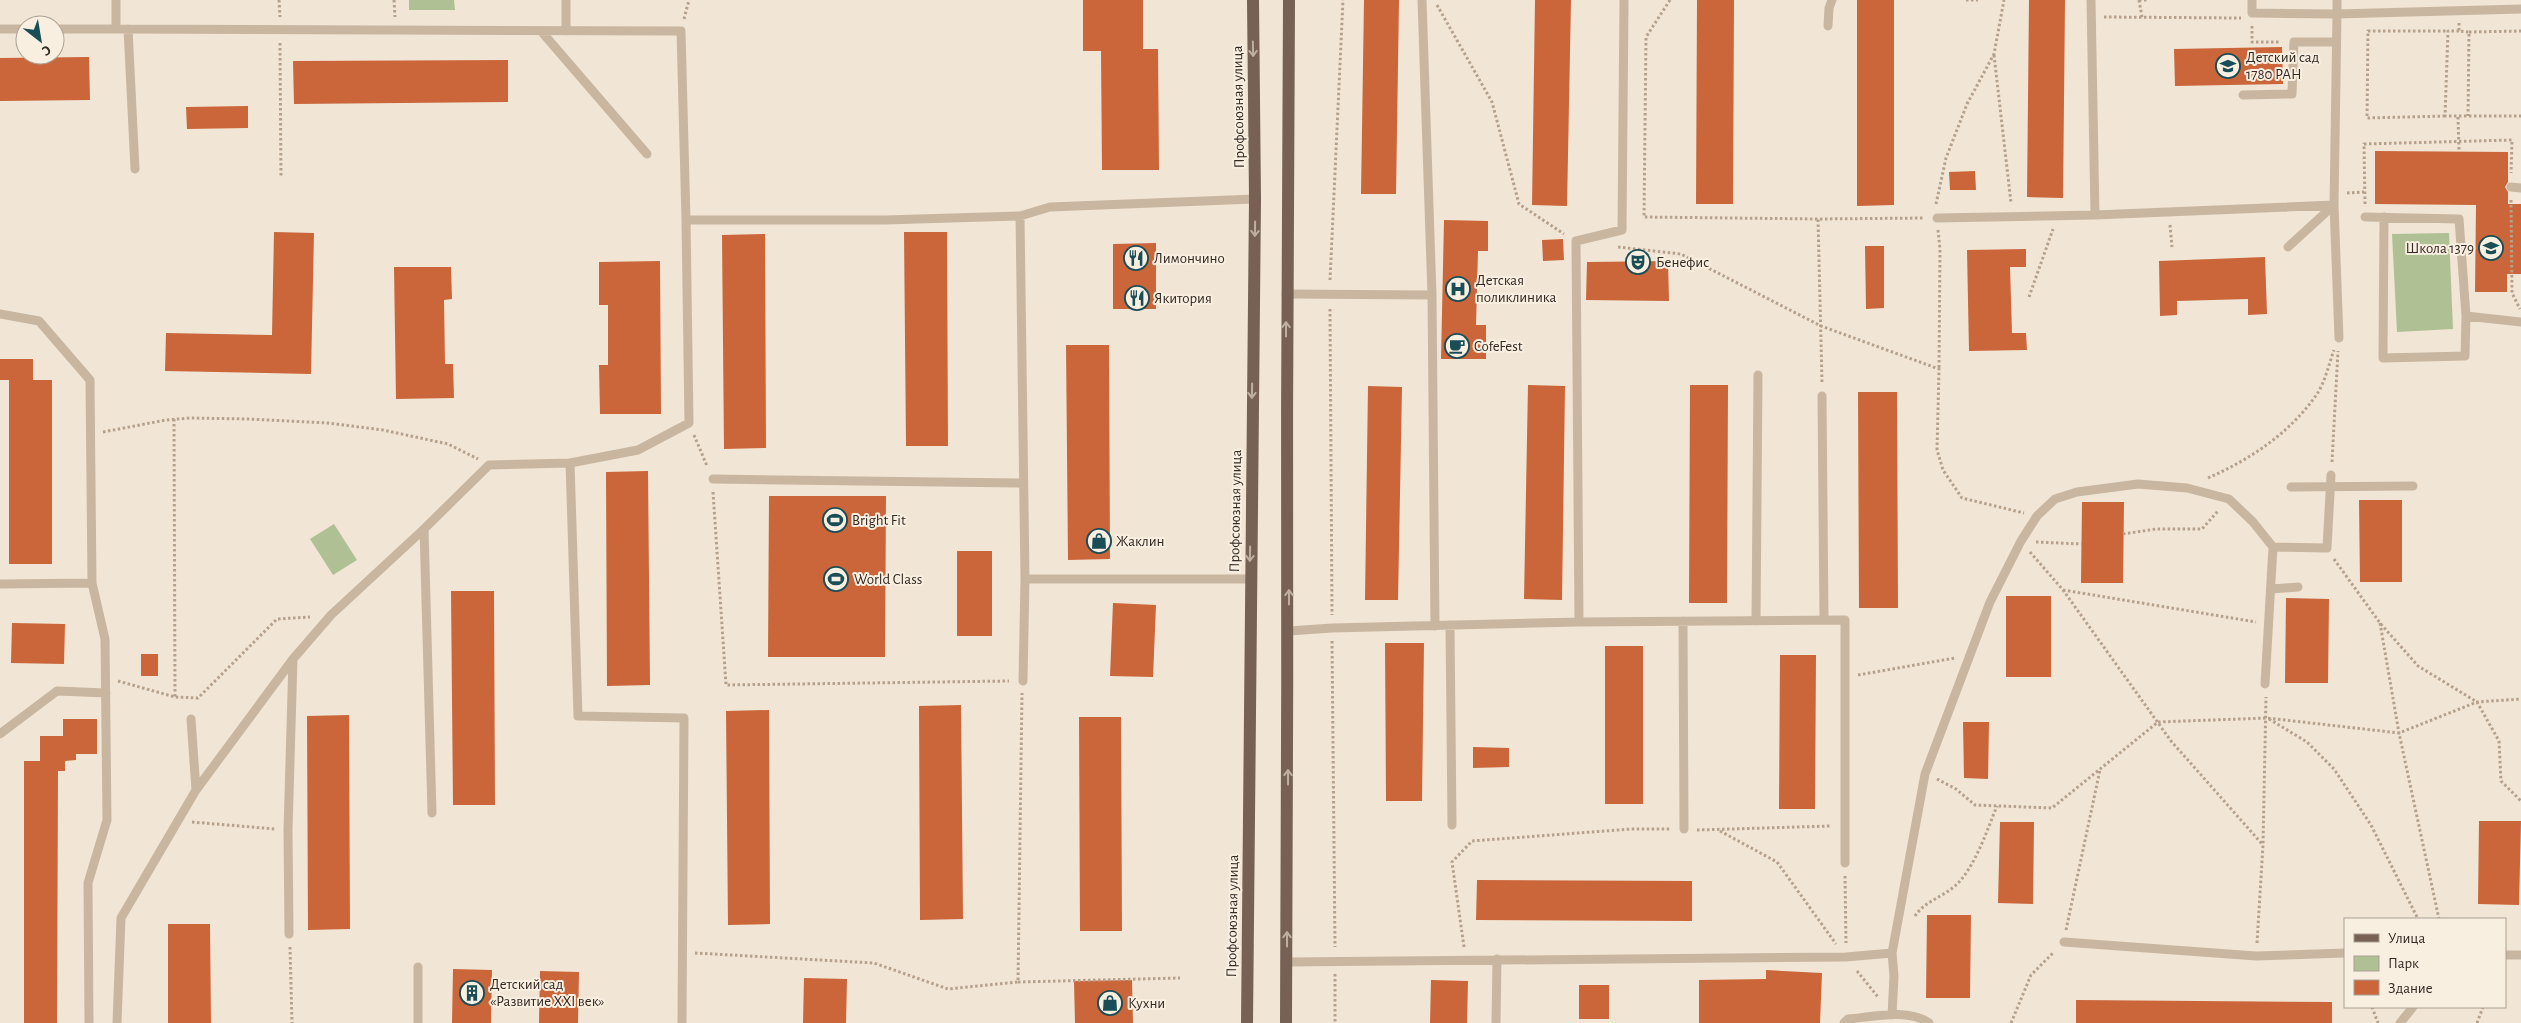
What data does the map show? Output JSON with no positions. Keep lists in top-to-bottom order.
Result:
{
  "streets": {
    "main road": ["Профсоюзная улица"]
  },
  "places": {
    "school or university": ["Детский сад 1780 РАН", "Школа 1379"],
    "restaurant": ["Лимончино", "Якитория"],
    "theatre": ["Бенефис"],
    "hospital": ["Детская поликлиника"],
    "cafe": ["CofeFest"],
    "sports": ["Bright Fit", "World Class"],
    "shop": ["Жаклин", "Кухни"],
    "building": ["Детский сад «Развитие XXI век»"]
  },
  "legend": ["Улица", "Парк", "Здание"],
  "north": "bottom right"
}
